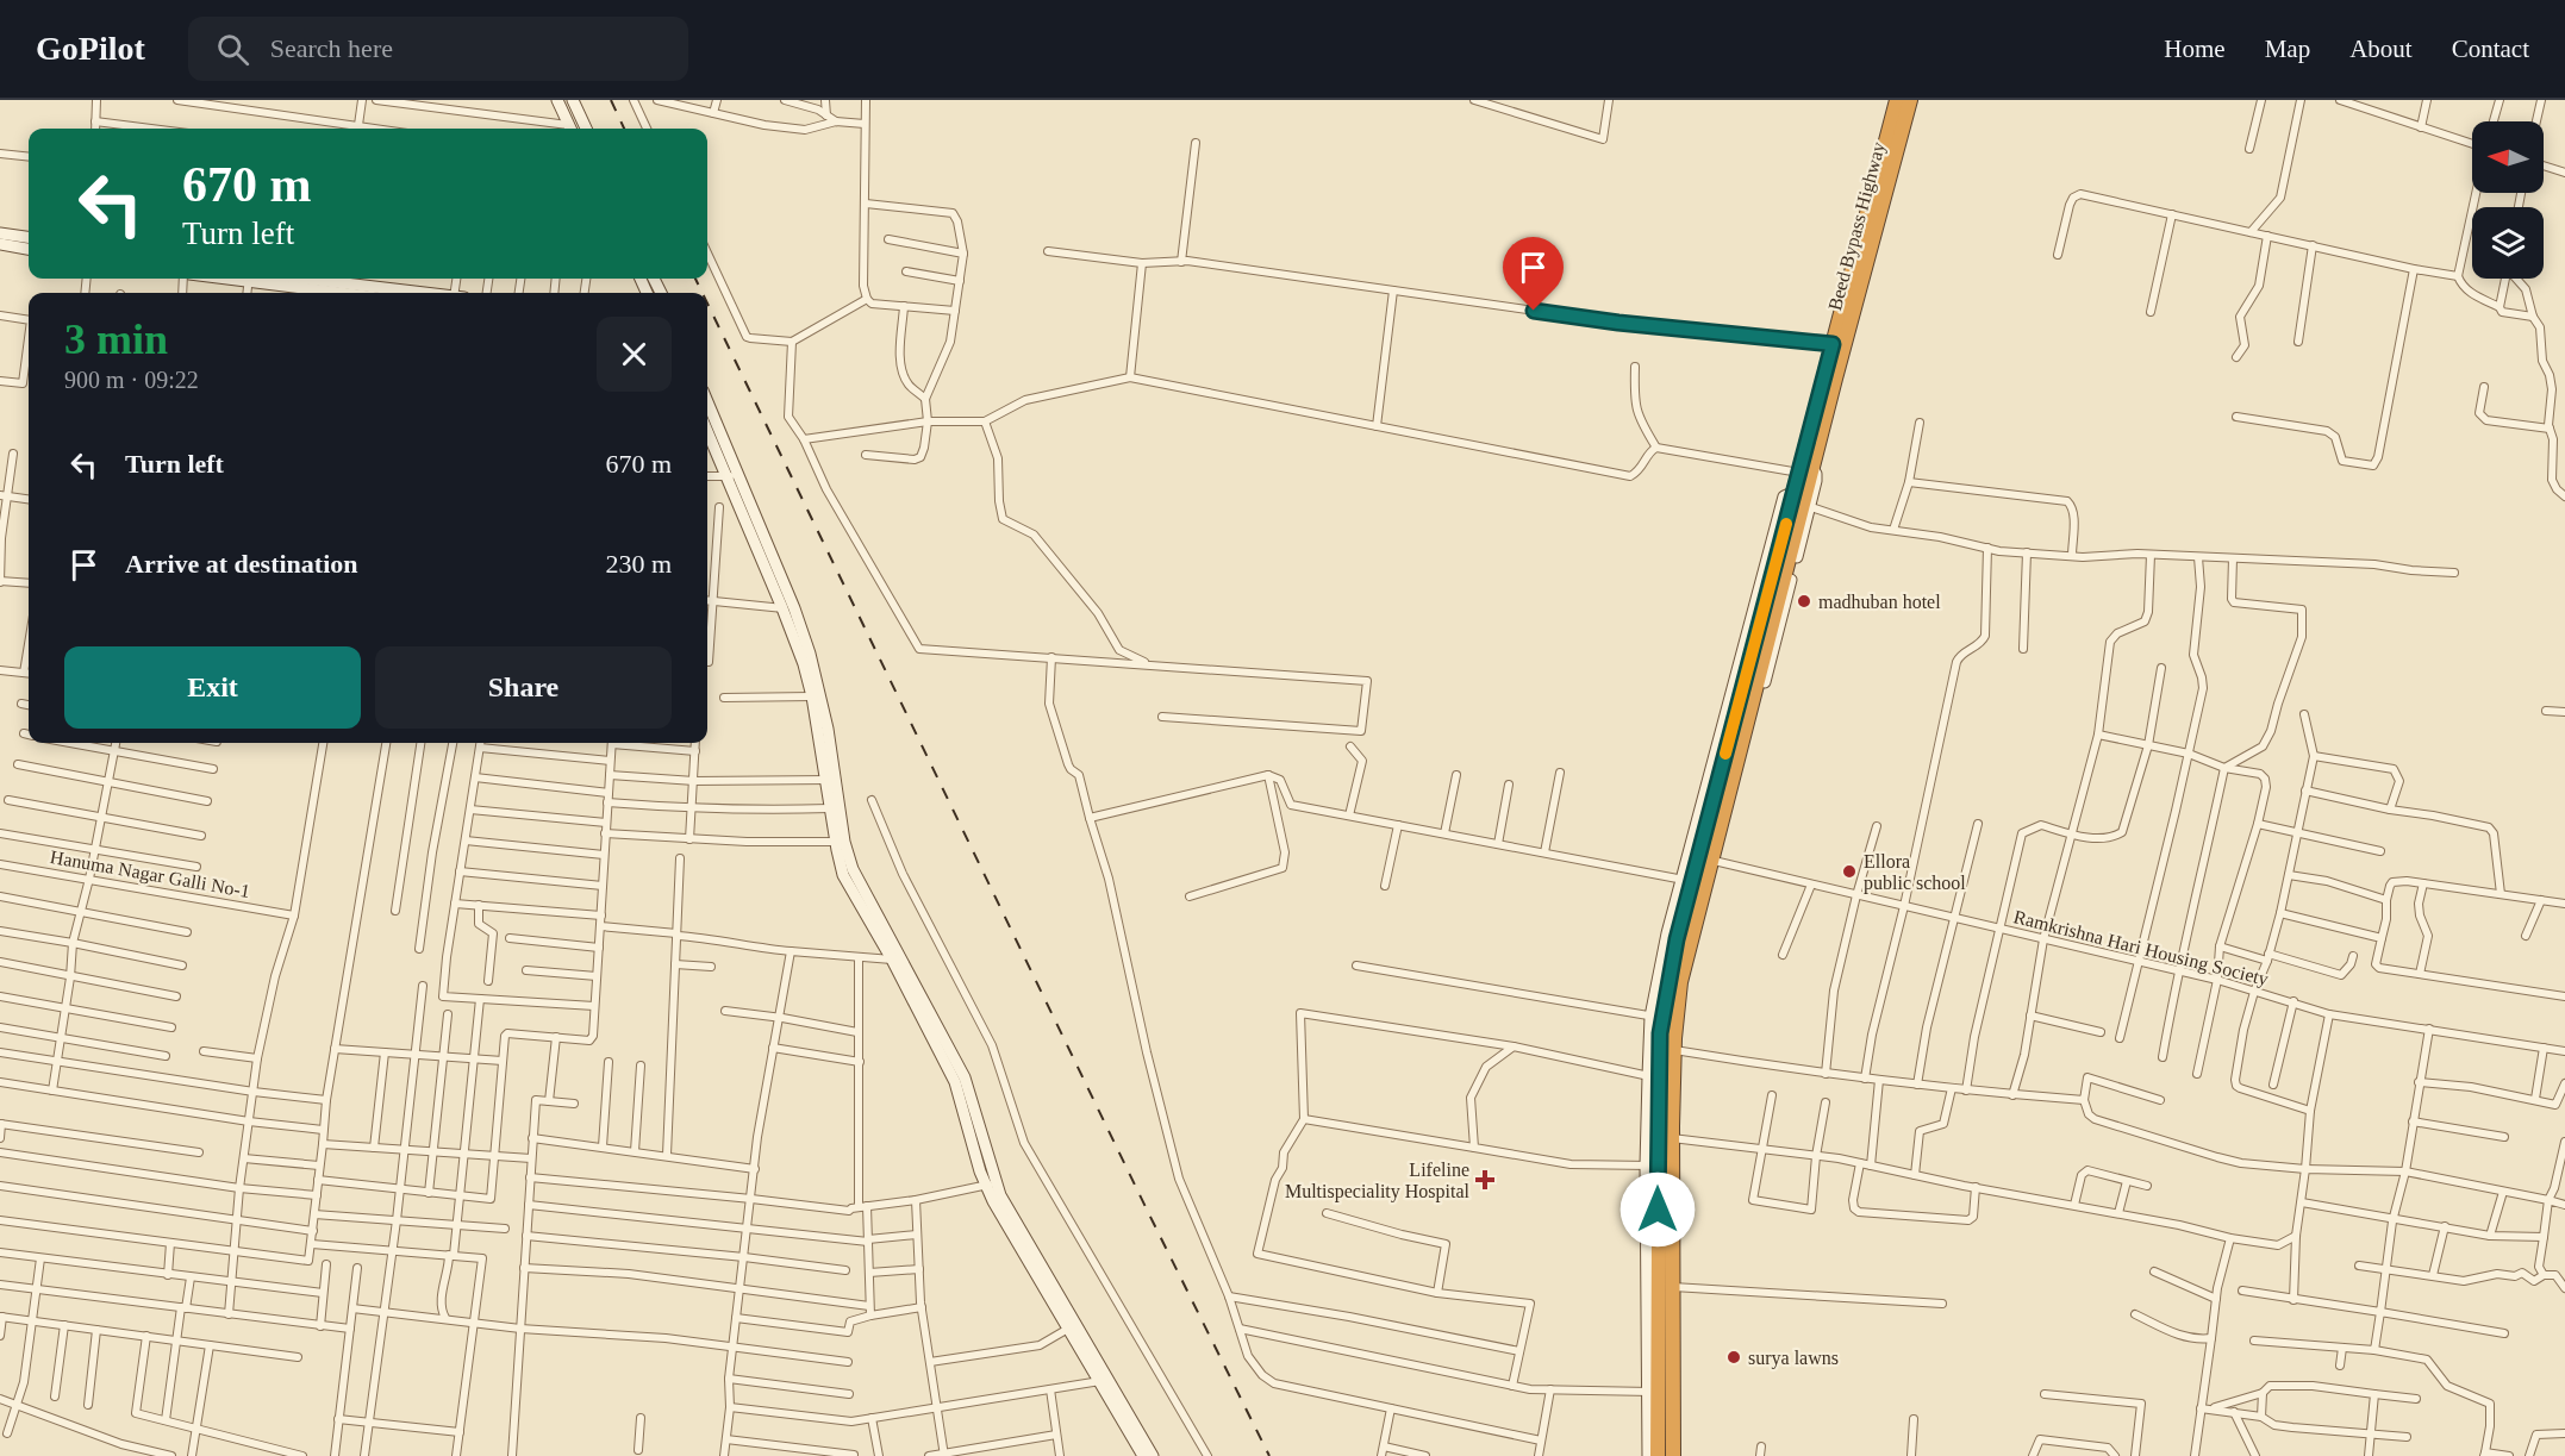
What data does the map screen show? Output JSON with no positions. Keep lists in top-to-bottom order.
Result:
{
  "streets": {
    "highway": ["Beed Bypass Highway"],
    "street": ["Hanuma Nagar Galli No-1", "Ramkrishna Hari Housing Society"]
  },
  "crossings": [
    ["Beed Bypass Highway", "Ramkrishna Hari Housing Society"]
  ],
  "places": {
    "other": ["madhuban hotel", "Ellora public school", "surya lawns"],
    "health": ["Lifeline Multispeciality Hospital"]
  },
  "north": "left",
  "page": {
    "header": "GoPilot",
    "search": "Search here",
    "nav": [
      "Home",
      "Map",
      "About",
      "Contact"
    ],
    "turn": ["670 m", "Turn left"],
    "heading": ["3 min", "900 m · 09:22"],
    "list": [
      {
        "name": "Turn left",
        "value": "670 m"
      },
      {
        "name": "Arrive at destination",
        "value": "230 m"
      }
    ],
    "buttons": ["Exit", "Share"]
  }
}
